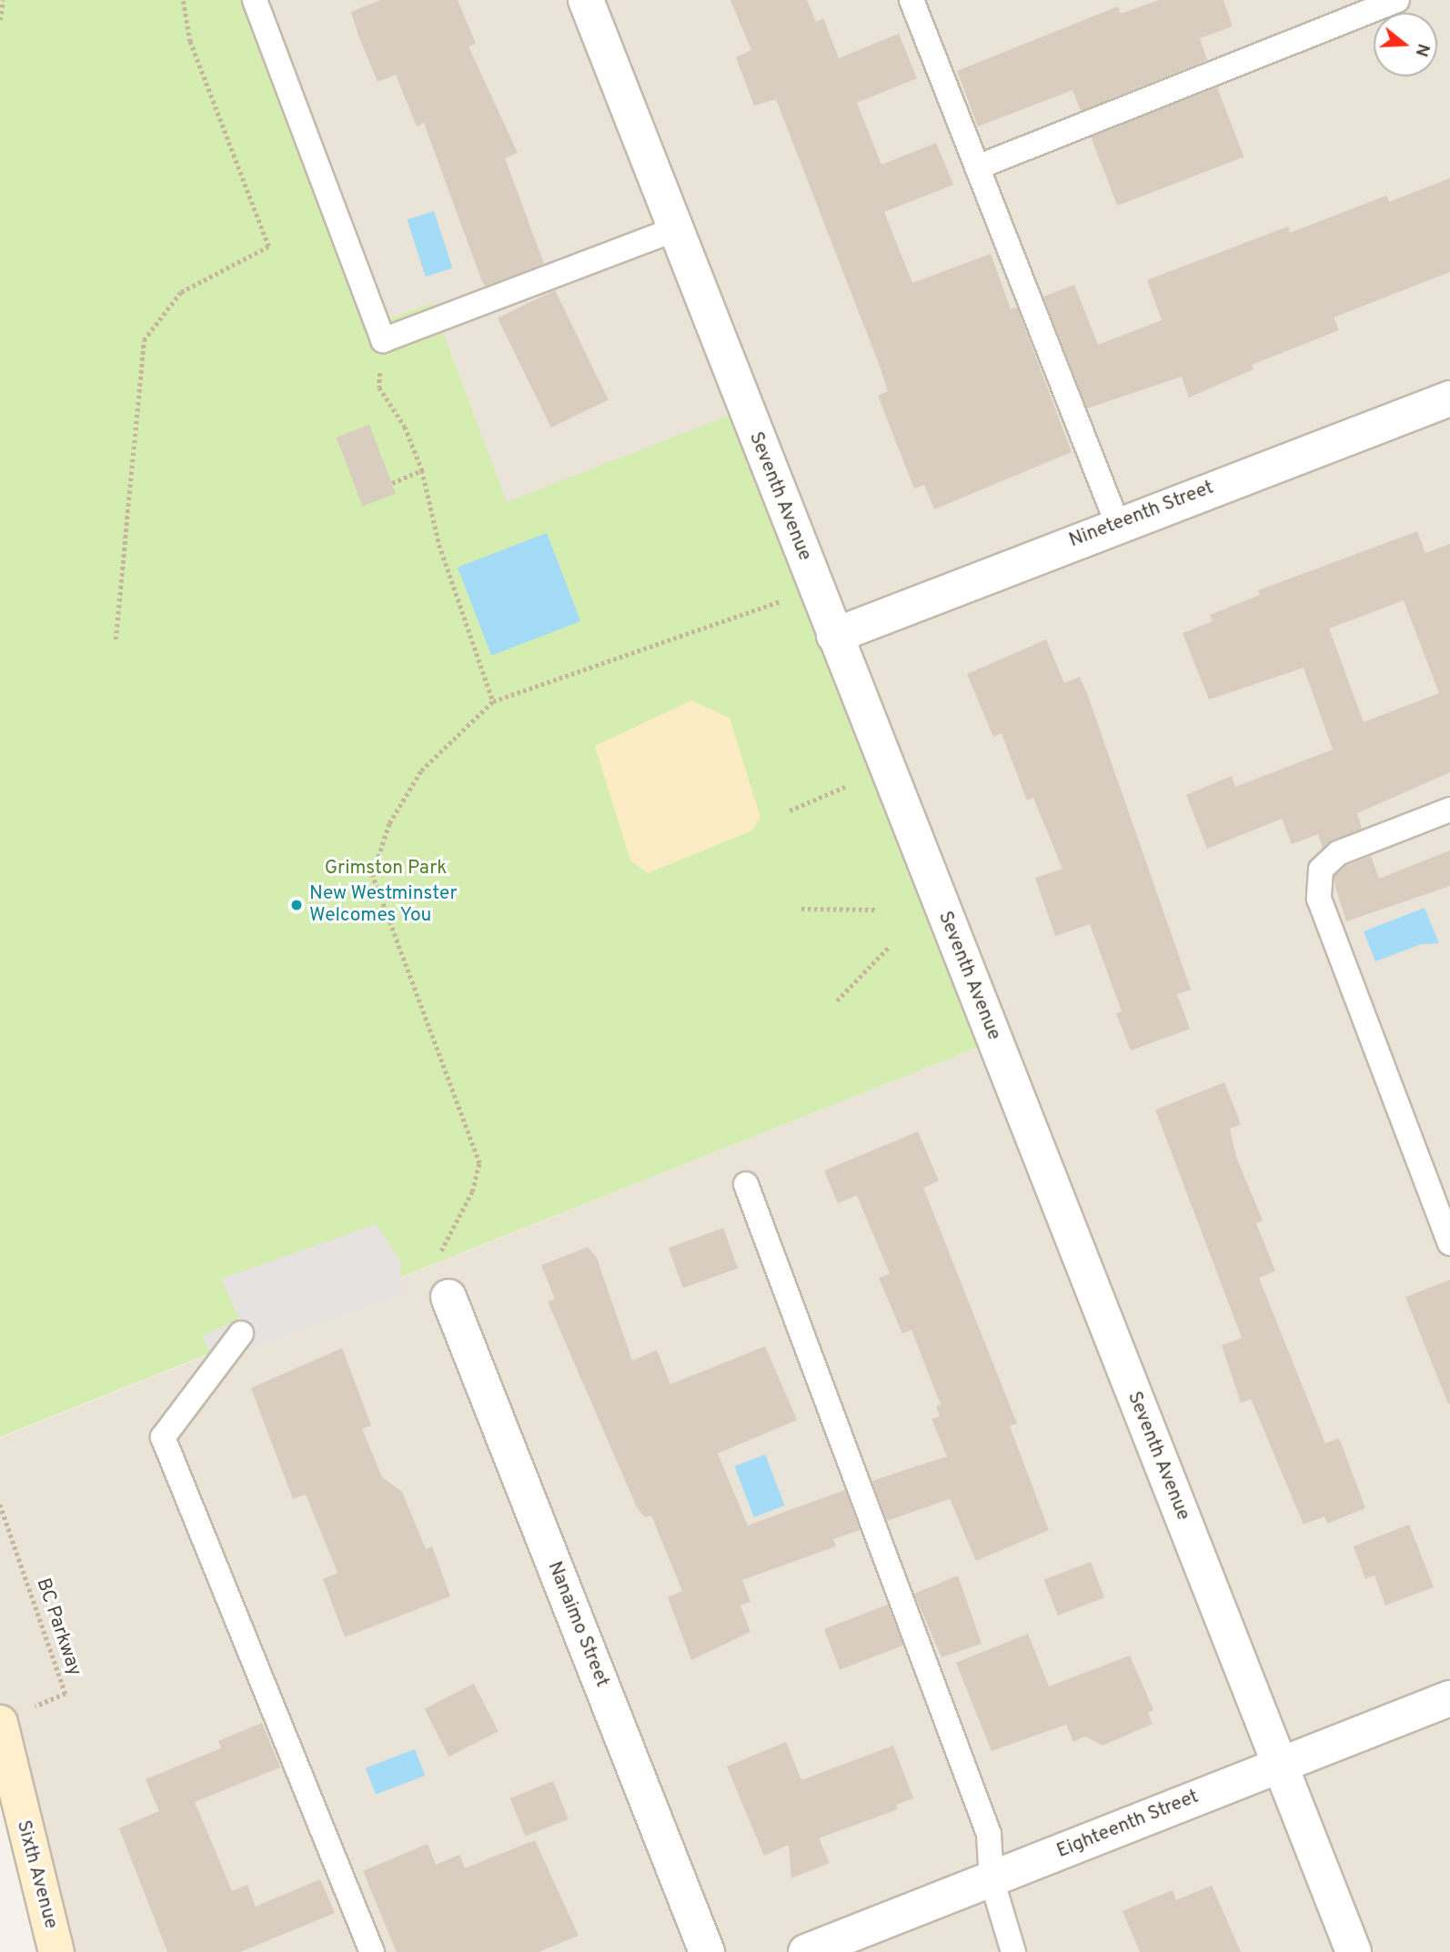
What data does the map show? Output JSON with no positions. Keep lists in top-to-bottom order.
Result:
{
  "streets": {
    "street": [
      "Seventh Avenue",
      "Nineteenth Street",
      "Nanaimo Street",
      "Eighteenth Street",
      "Sixth Avenue"
    ],
    "path": ["BC Parkway"]
  },
  "crossings": [
    ["Seventh Avenue", "Nineteenth Street"],
    ["Seventh Avenue", "Eighteenth Street"]
  ],
  "parks": ["Grimston Park"],
  "places": ["New Westminster Welcomes You"],
  "north": "right"
}
